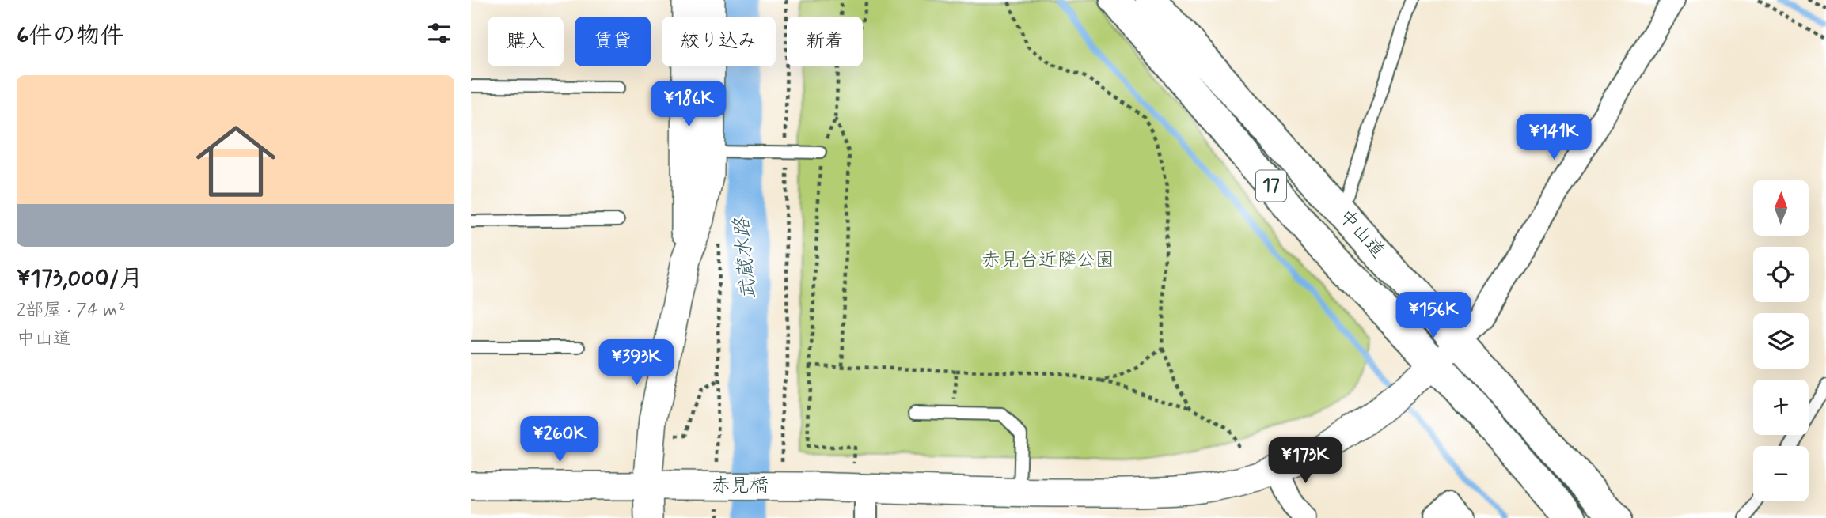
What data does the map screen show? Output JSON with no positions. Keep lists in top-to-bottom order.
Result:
{
  "streets": {
    "highway": ["17", "中山道"],
    "street": ["赤見橋"]
  },
  "crossings": [
    ["中山道", "赤見橋"]
  ],
  "water": ["武蔵水路"],
  "parks": ["赤見台近隣公園"],
  "north": "top",
  "page": {
    "heading": "6件の物件",
    "chip": [
      "購入",
      "賃貸",
      "絞り込み",
      "新着"
    ],
    "list": [
      {
        "name": "¥173,000/月",
        "note": "2部屋 · 74 m² · 中山道"
      }
    ],
    "price": [
      "¥186K",
      "¥141K",
      "¥156K",
      "¥393K",
      "¥260K",
      "¥173K"
    ],
    "map_buttons": ["+", "−"]
  }
}
